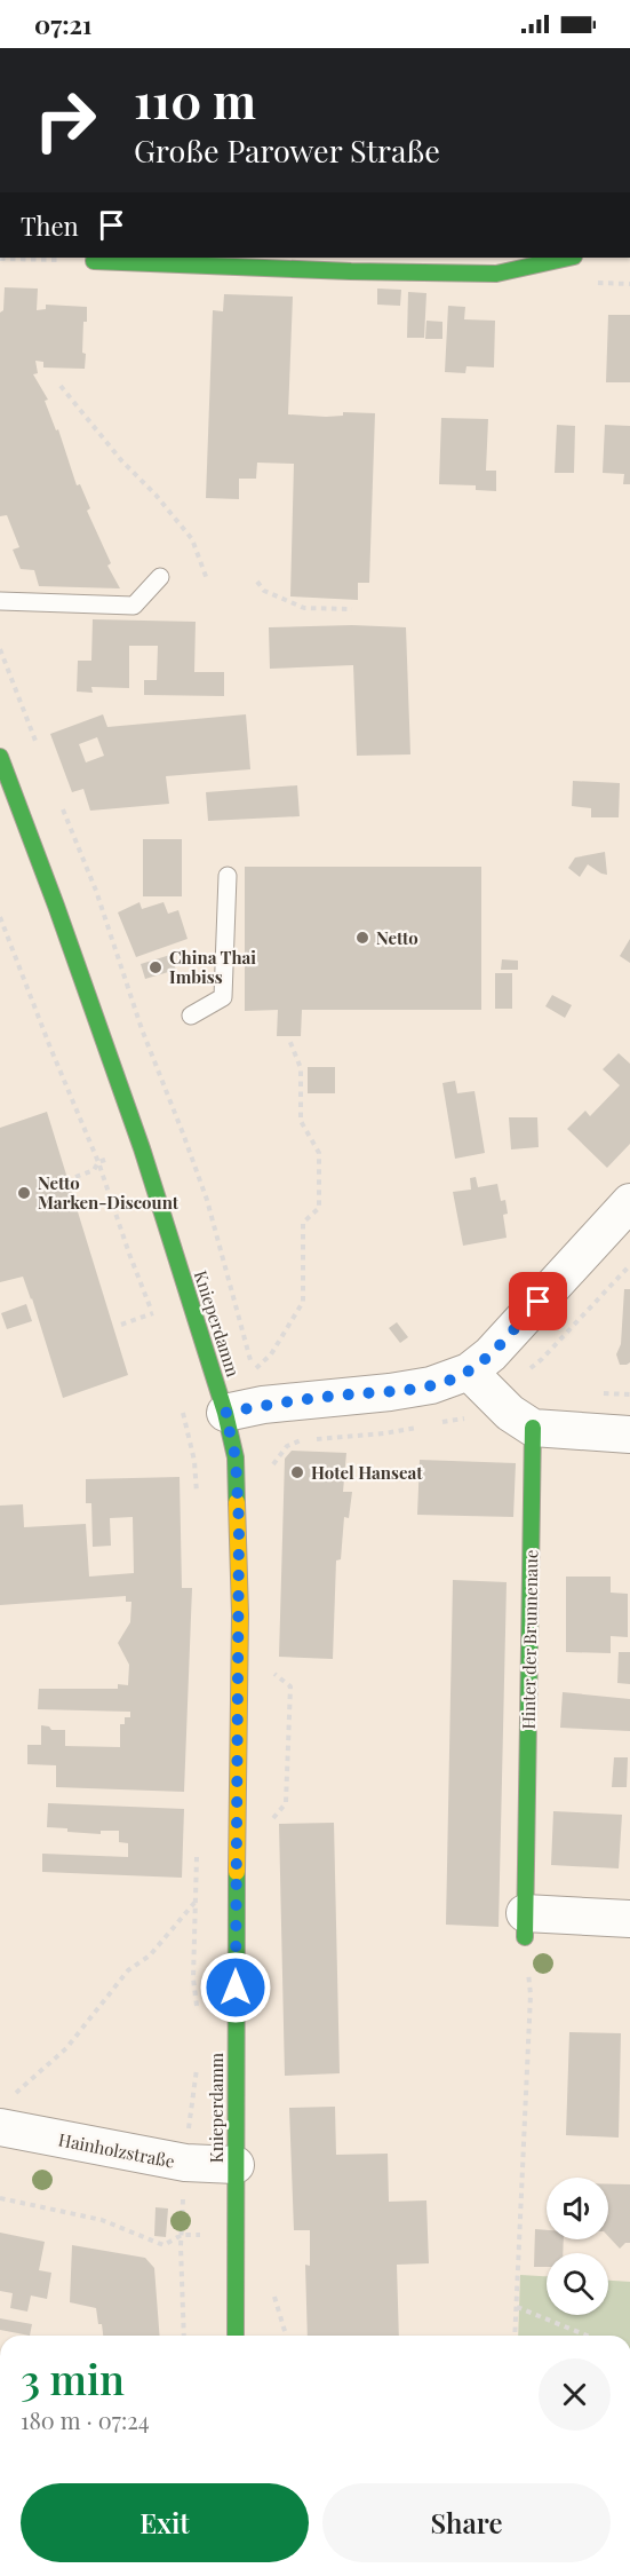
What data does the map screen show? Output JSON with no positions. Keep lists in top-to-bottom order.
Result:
{
  "streets": {
    "main road": ["Knieperdamm", "Hinter der Brunnenaue"],
    "street": ["Hainholzstraße"]
  },
  "crossings": [
    ["Knieperdamm", "Hainholzstraße"]
  ],
  "places": [
    "Netto",
    "China Thai Imbiss",
    "Netto Marken-Discount",
    "Hotel Hanseat"
  ],
  "page": {
    "status": "07:21",
    "turn": ["110 m", "Große Parower Straße"],
    "then": "Then",
    "heading": ["3 min", "180 m · 07:24"],
    "buttons": ["Exit", "Share"]
  }
}
